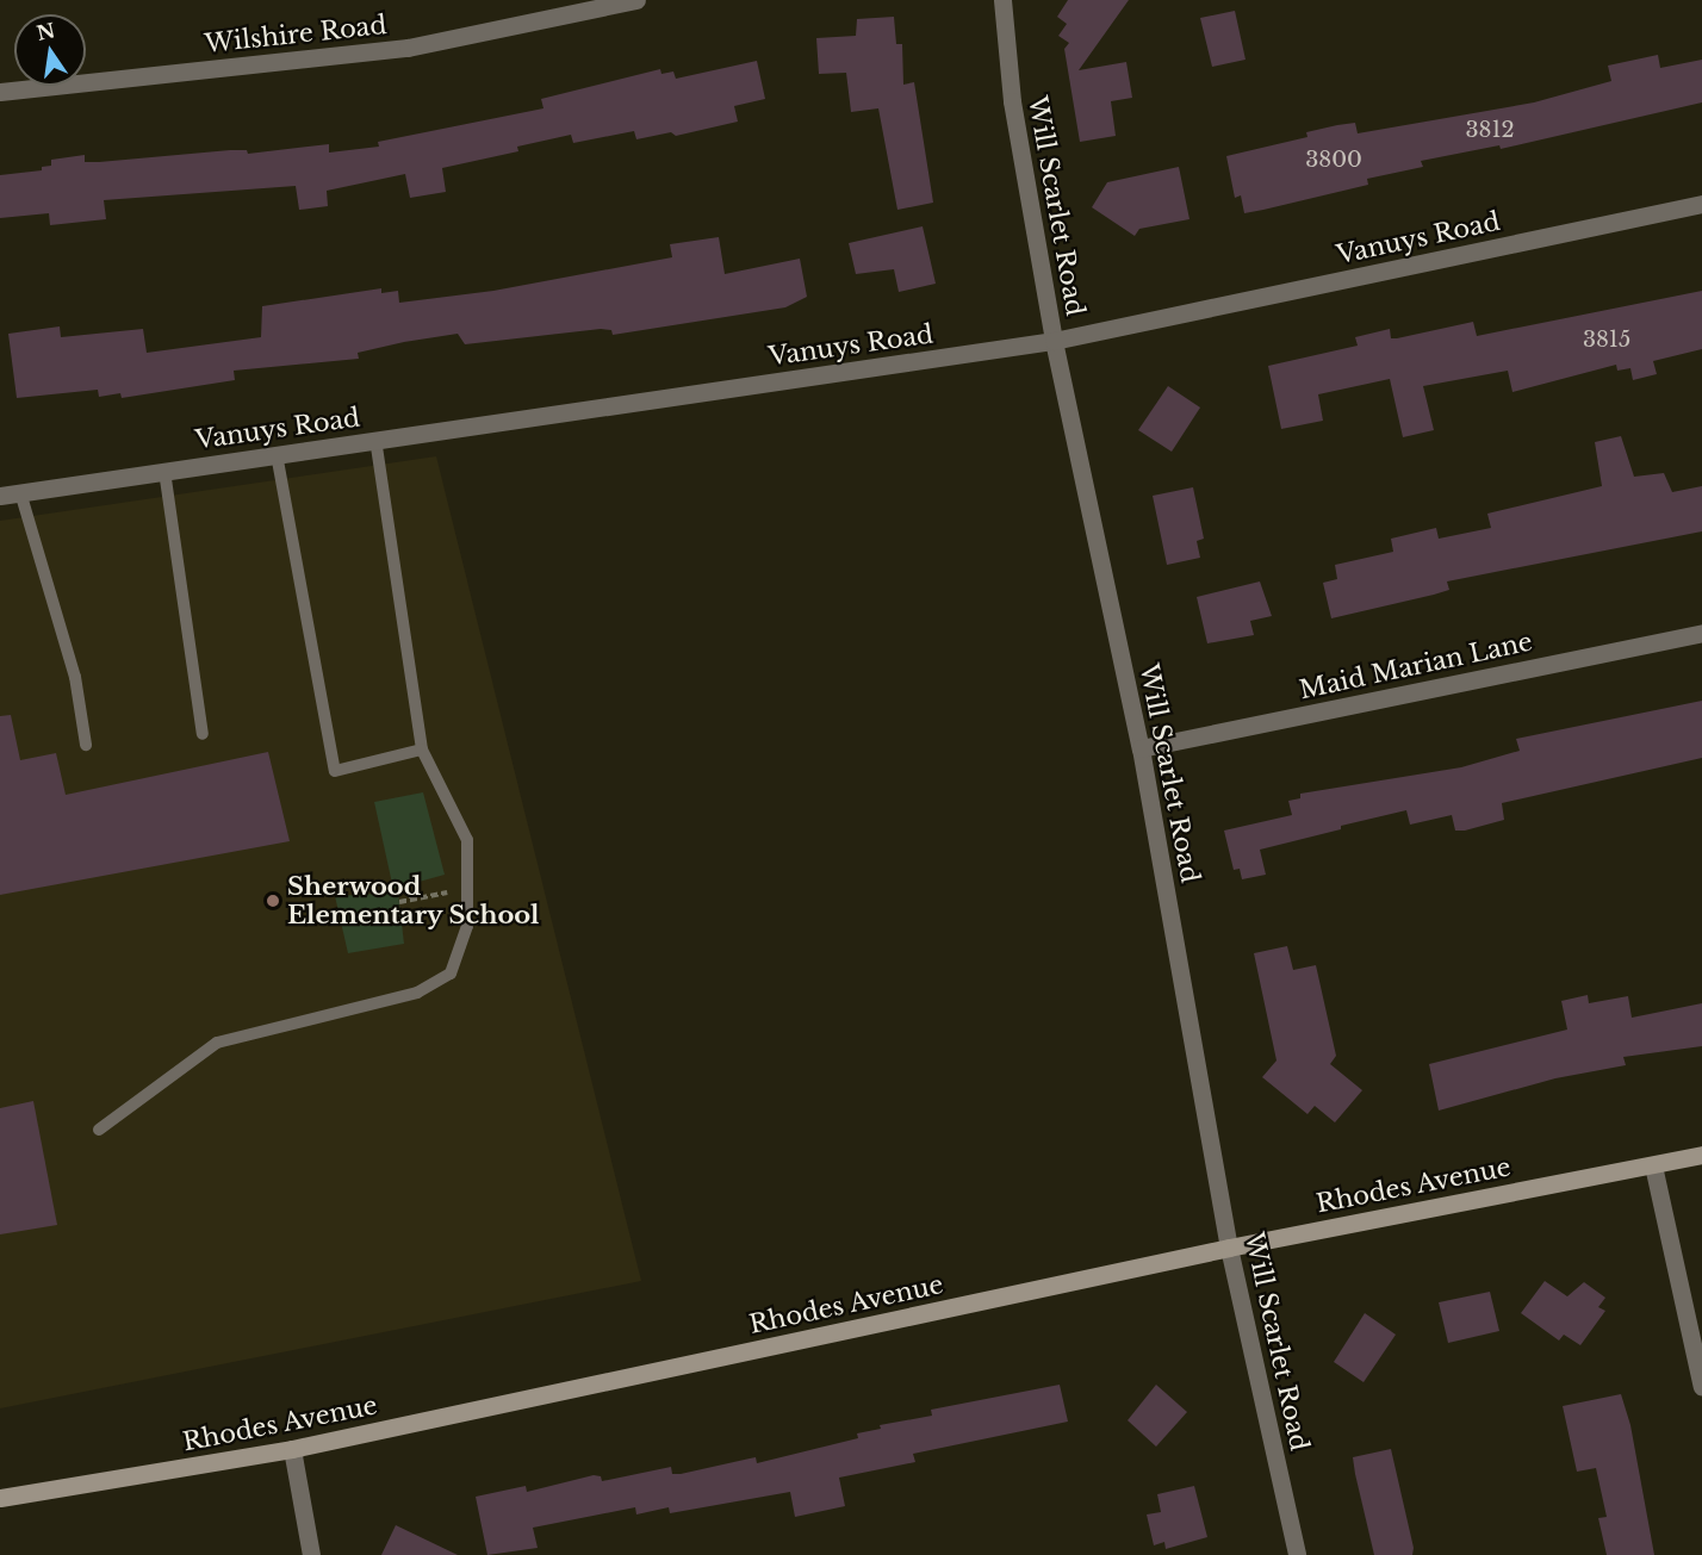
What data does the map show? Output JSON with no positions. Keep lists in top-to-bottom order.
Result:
{
  "streets": {
    "main road": ["Rhodes Avenue"],
    "street": [
      "Wilshire Road",
      "Will Scarlet Road",
      "Vanuys Road",
      "Maid Marian Lane"
    ]
  },
  "crossings": [
    ["Will Scarlet Road", "Vanuys Road"],
    ["Will Scarlet Road", "Maid Marian Lane"],
    ["Will Scarlet Road", "Rhodes Avenue"]
  ],
  "places": ["Sherwood Elementary School"],
  "house_numbers": ["3812", "3800", "3815"],
  "north": "top"
}
